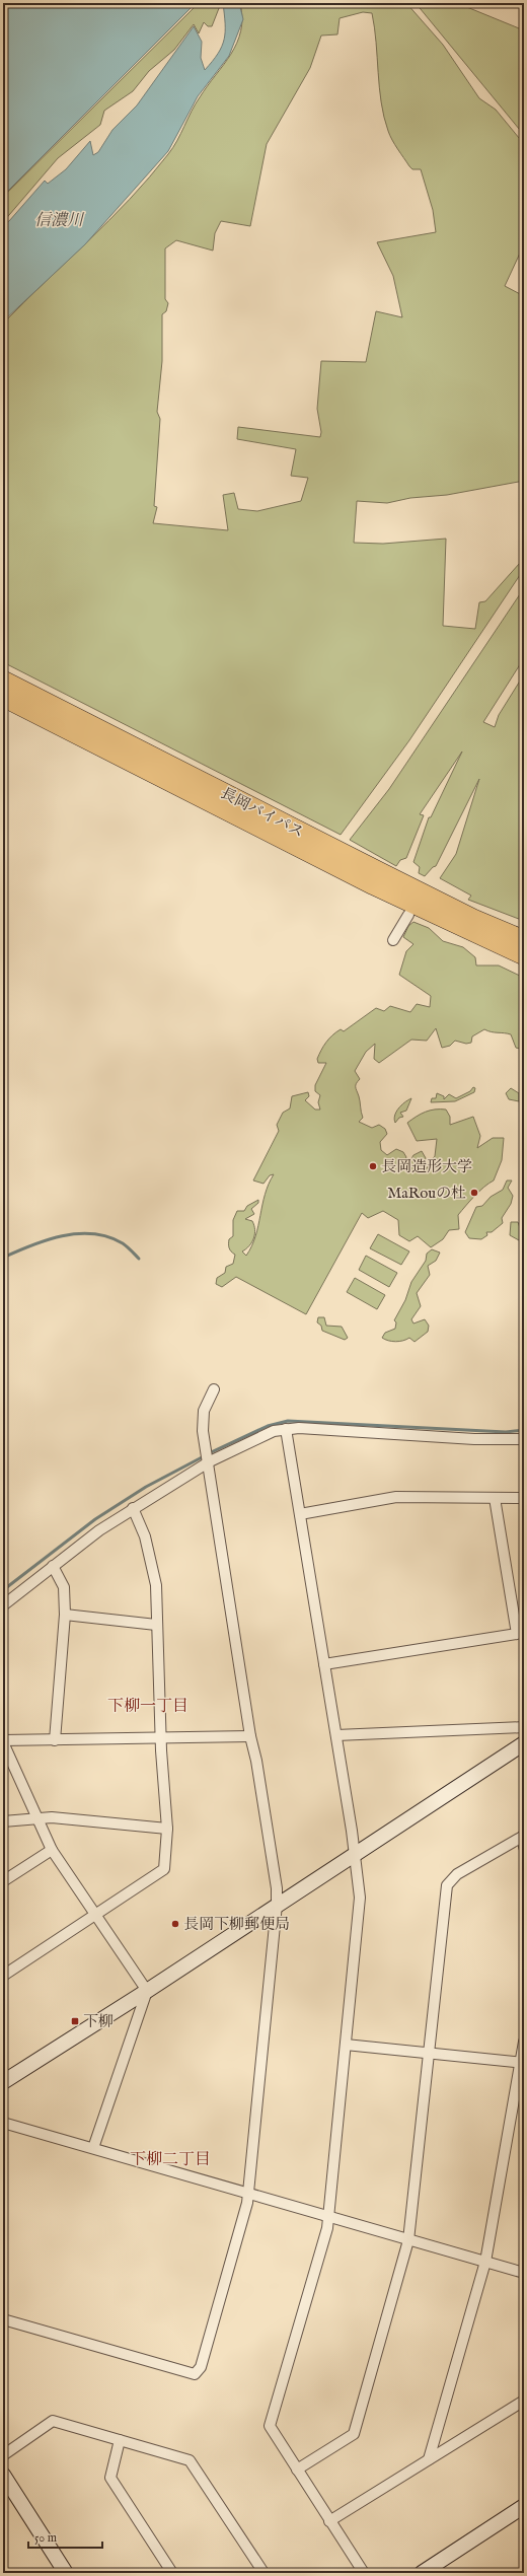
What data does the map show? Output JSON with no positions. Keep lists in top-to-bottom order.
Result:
{
  "streets": {
    "highway": ["長岡バイパス"]
  },
  "districts": ["下柳一丁目", "下柳二丁目"],
  "water": ["信濃川"],
  "places": {
    "other": ["長岡造形大学", "MaRouの杜", "長岡下柳郵便局"],
    "transit": ["下柳"]
  },
  "scale_bar": "50 m"
}
